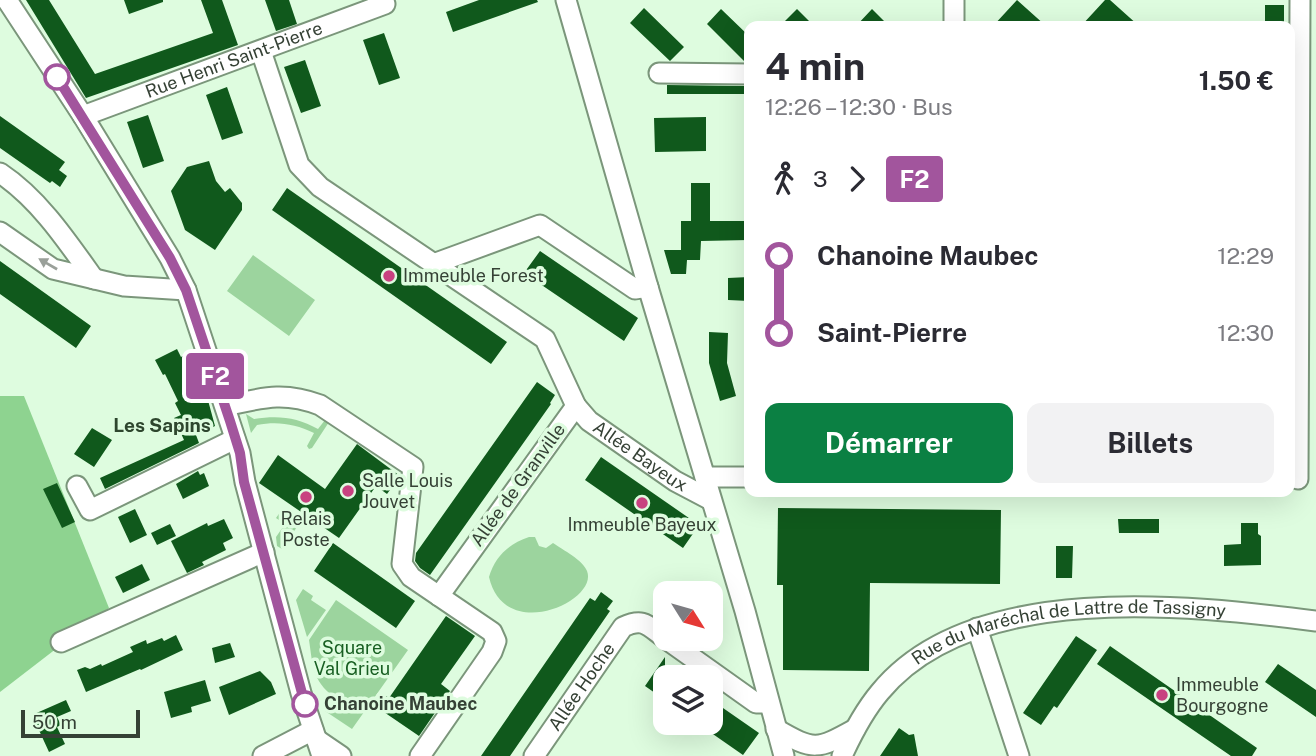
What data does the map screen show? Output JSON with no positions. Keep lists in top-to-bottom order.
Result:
{
  "streets": {
    "street": [
      "Rue Henri Saint-Pierre",
      "Allée Bayeux",
      "Allée de Granville",
      "Rue du Maréchal de Lattre de Tassigny",
      "Allée Hoche"
    ]
  },
  "crossings": [
    ["Rue Henri Saint-Pierre", "Allée de Granville"],
    ["Allée Bayeux", "Allée de Granville"]
  ],
  "districts": ["Les Sapins"],
  "parks": ["Square Val Grieu"],
  "places": [
    "Immeuble Forest",
    "Salle Louis Jouvet",
    "Relais Poste",
    "Immeuble Bayeux",
    "Immeuble Bourgogne",
    "Chanoine Maubec"
  ],
  "lines": ["bus line F2"],
  "scale_bar": "50 m",
  "north": "bottom right",
  "page": {
    "on_map": "F2",
    "heading": ["4 min", "12:26 – 12:30 · Bus", "1.50 €"],
    "legs": ["3", "F2"],
    "list": [
      {
        "name": "Chanoine Maubec",
        "value": "12:29"
      },
      {
        "name": "Saint-Pierre",
        "value": "12:30"
      }
    ],
    "buttons": ["Démarrer", "Billets"],
    "scale": "50 m"
  }
}
